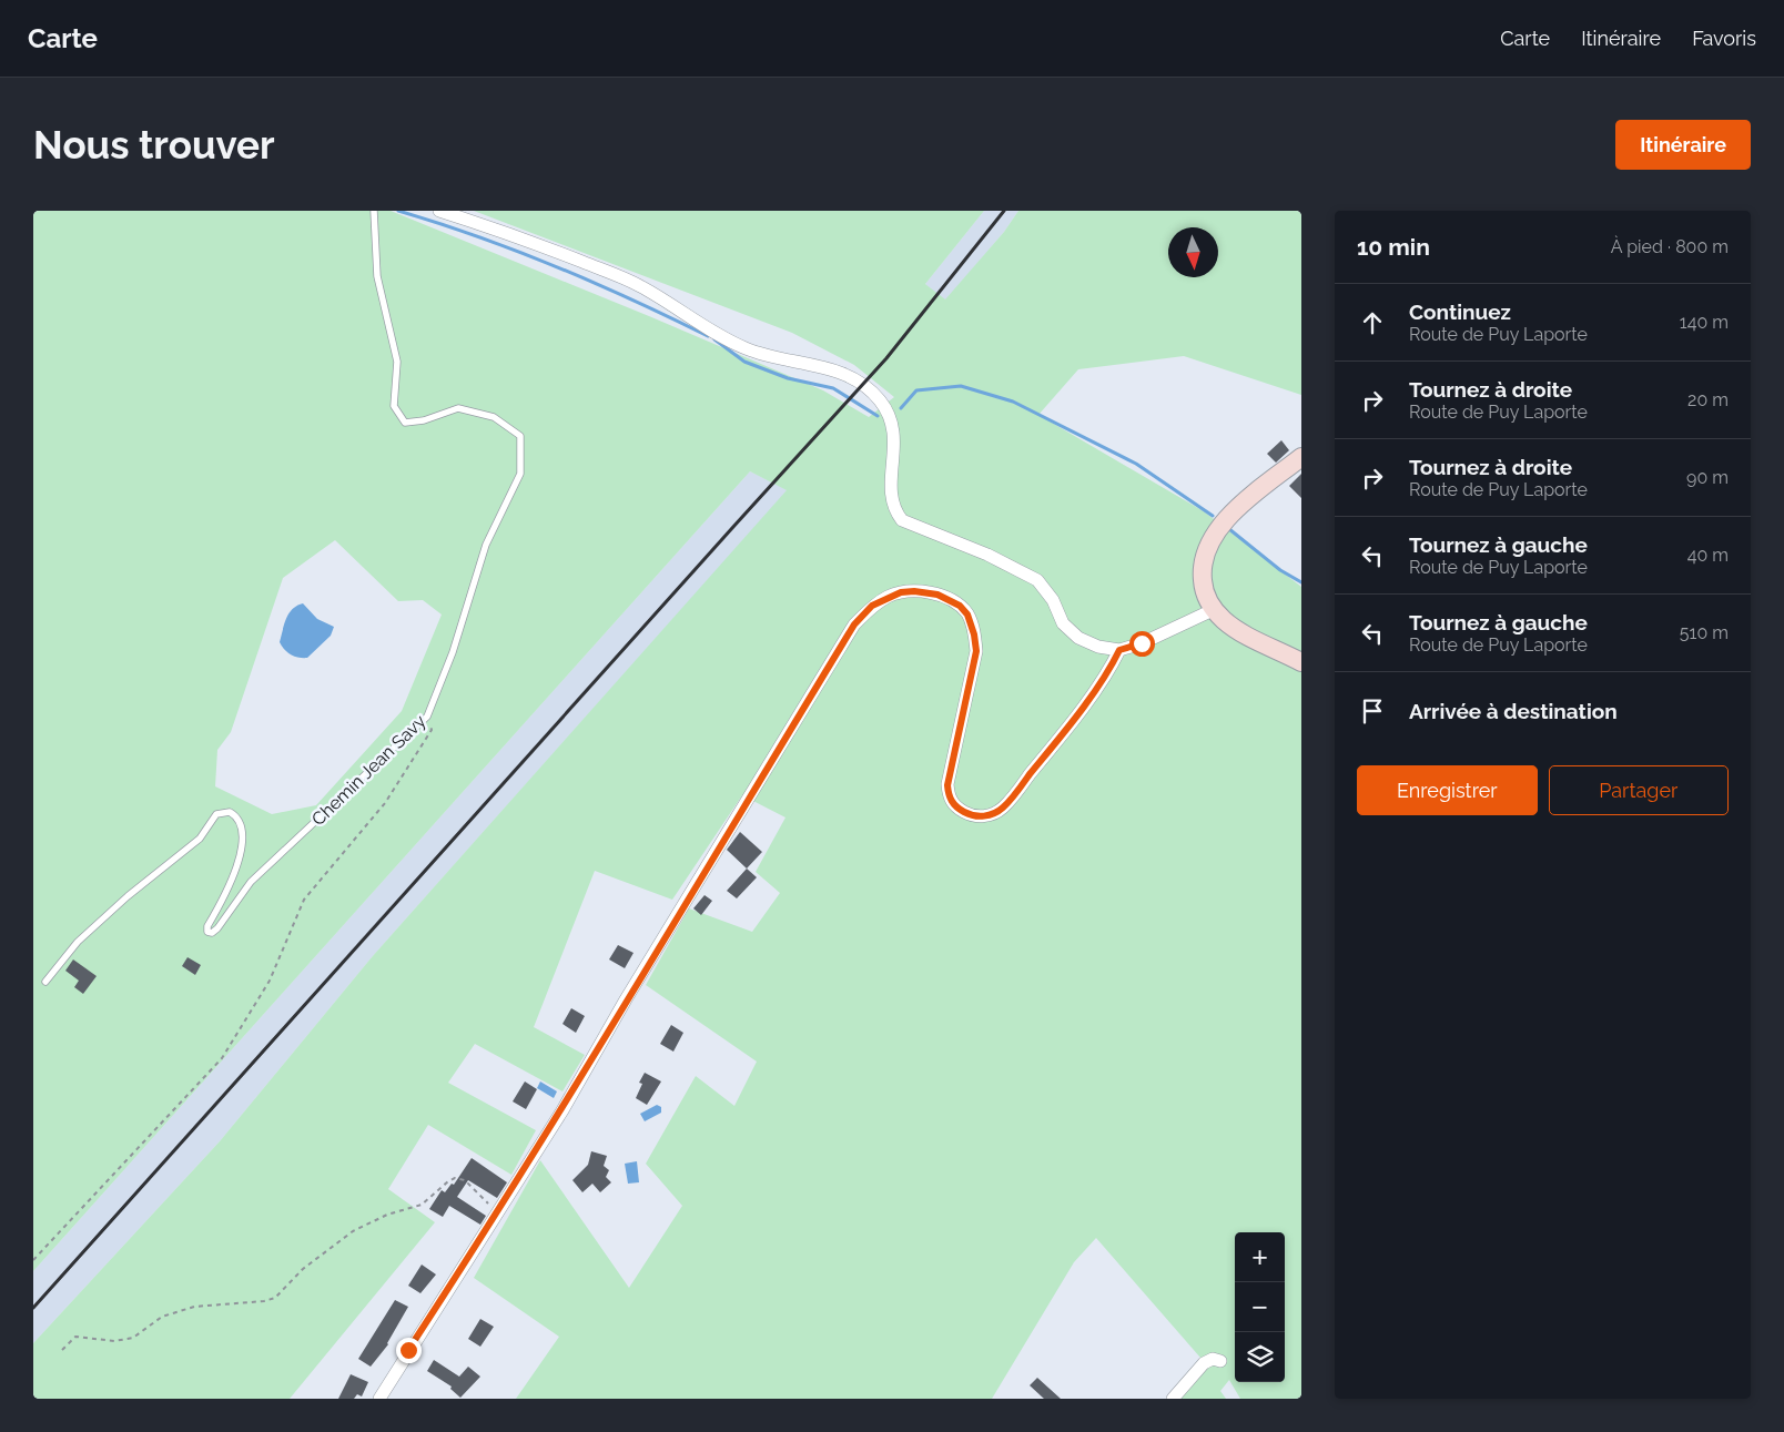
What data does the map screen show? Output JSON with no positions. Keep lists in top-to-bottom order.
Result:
{
  "streets": {
    "lane": ["Chemin Jean Savy"]
  },
  "north": "bottom",
  "page": {
    "header": "Carte",
    "nav": ["Carte", "Itinéraire", "Favoris"],
    "buttons": [
      "Itinéraire",
      ["Enregistrer", "Partager"]
    ],
    "title": "Nous trouver",
    "heading": ["10 min", "À pied · 800 m"],
    "list": [
      ["Continuez", "Route de Puy Laporte", "140 m"],
      ["Tournez à droite", "Route de Puy Laporte", "20 m"],
      ["Tournez à droite", "Route de Puy Laporte", "90 m"],
      ["Tournez à gauche", "Route de Puy Laporte", "40 m"],
      ["Tournez à gauche", "Route de Puy Laporte", "510 m"],
      "Arrivée à destination"
    ],
    "map_buttons": ["+", "−"]
  }
}
